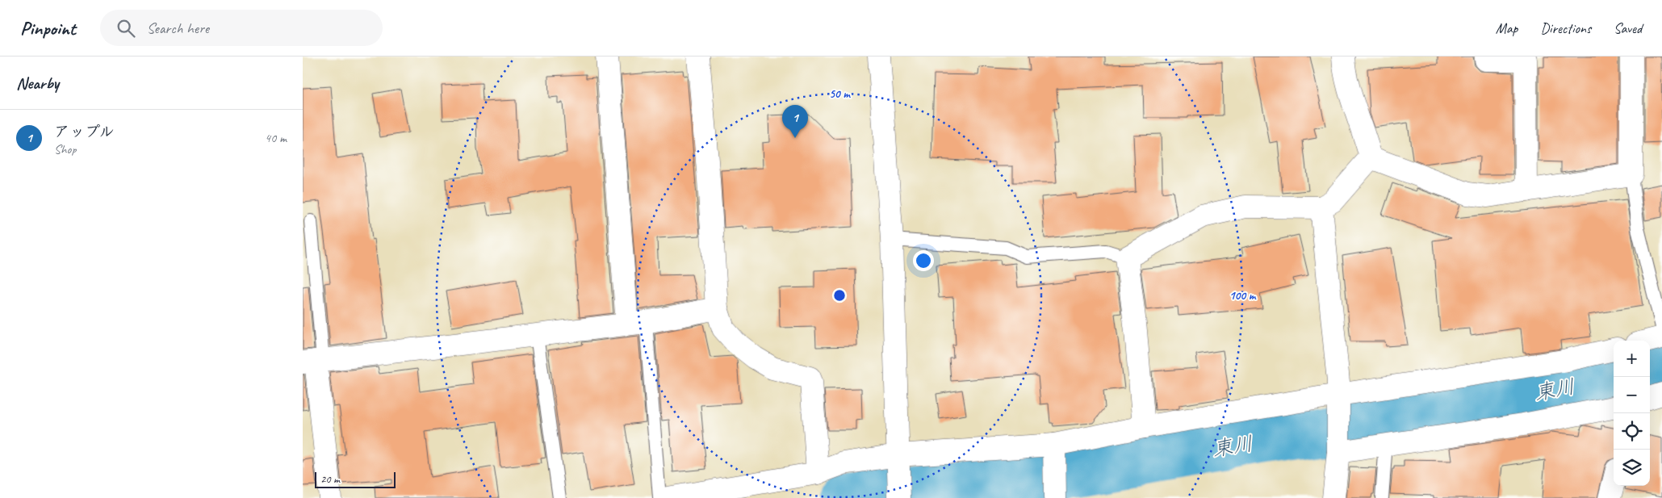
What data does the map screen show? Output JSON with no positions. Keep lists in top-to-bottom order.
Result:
{
  "water": ["東川"],
  "scale_bar": "20 m",
  "page": {
    "header": "Pinpoint",
    "search": "Search here",
    "nav": ["Map", "Directions", "Saved"],
    "heading": "Nearby",
    "pins": "1",
    "list": [
      {
        "mark": "1",
        "name": "アップル",
        "note": "Shop",
        "value": "40 m"
      }
    ],
    "map_buttons": ["+", "−"],
    "scale": "20 m"
  },
  "rings": ["50 m", "100 m"]
}
